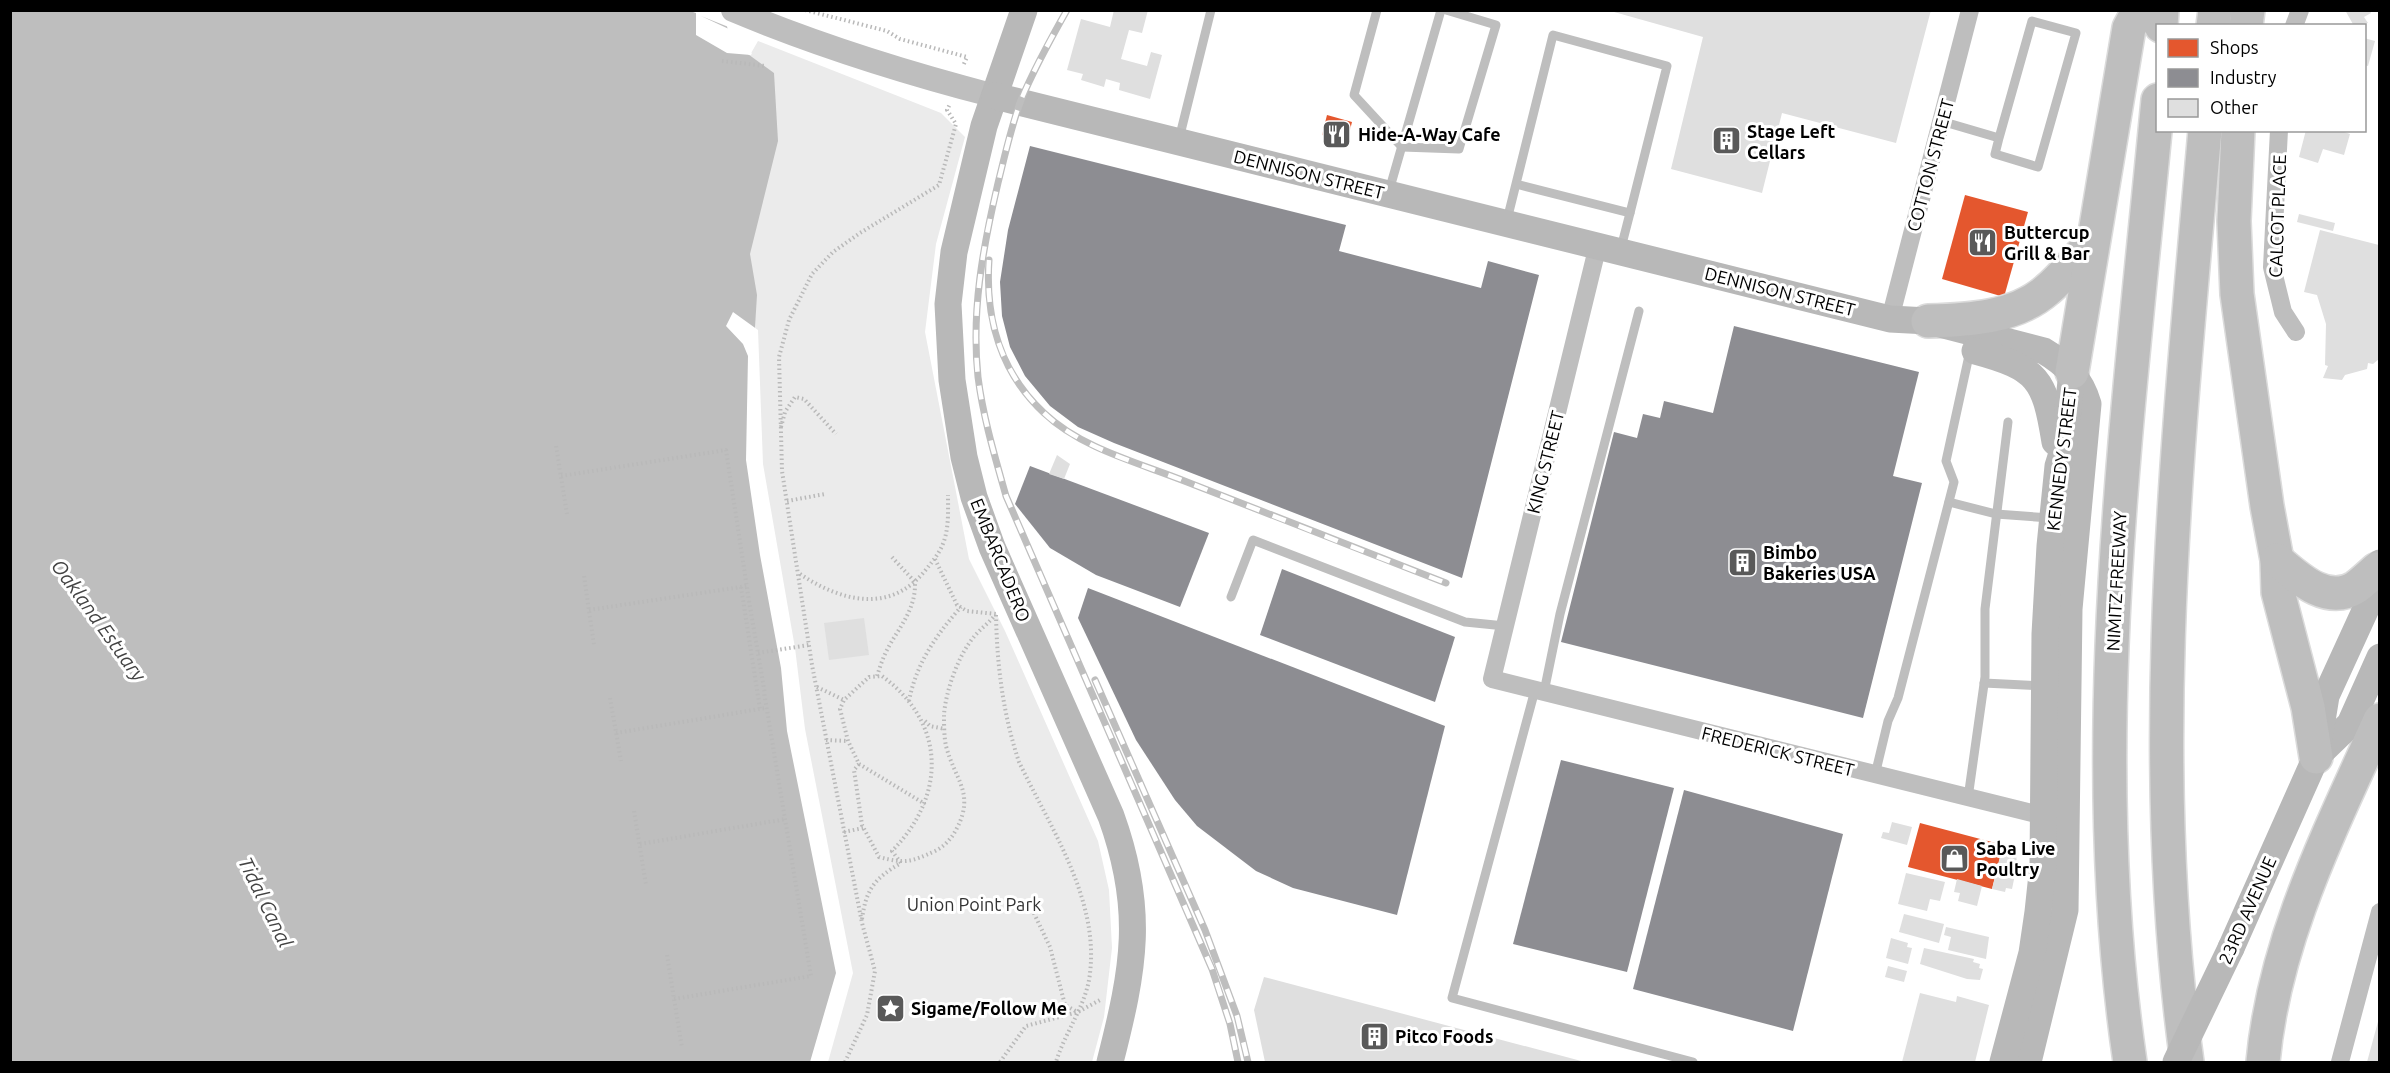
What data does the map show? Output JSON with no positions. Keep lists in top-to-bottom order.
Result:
{
  "streets": {
    "highway": ["NIMITZ FREEWAY"],
    "main road": [
      "DENNISON STREET",
      "KENNEDY STREET",
      "EMBARCADERO",
      "23RD AVENUE"
    ],
    "street": [
      "COTTON STREET",
      "CALCOT PLACE",
      "KING STREET",
      "FREDERICK STREET"
    ]
  },
  "crossings": [
    ["COTTON STREET", "DENNISON STREET"],
    ["DENNISON STREET", "KENNEDY STREET"],
    ["DENNISON STREET", "KING STREET"],
    ["DENNISON STREET", "EMBARCADERO"],
    ["KENNEDY STREET", "FREDERICK STREET"],
    ["KING STREET", "FREDERICK STREET"]
  ],
  "water": ["Oakland Estuary", "Tidal Canal"],
  "parks": ["Union Point Park"],
  "places": {
    "restaurant": ["Hide-A-Way Cafe", "Buttercup Grill & Bar"],
    "building": ["Stage Left Cellars", "Bimbo Bakeries USA", "Pitco Foods"],
    "shop": ["Saba Live Poultry"],
    "place": ["Sigame/Follow Me"]
  },
  "legend": ["Shops", "Industry", "Other"]
}
